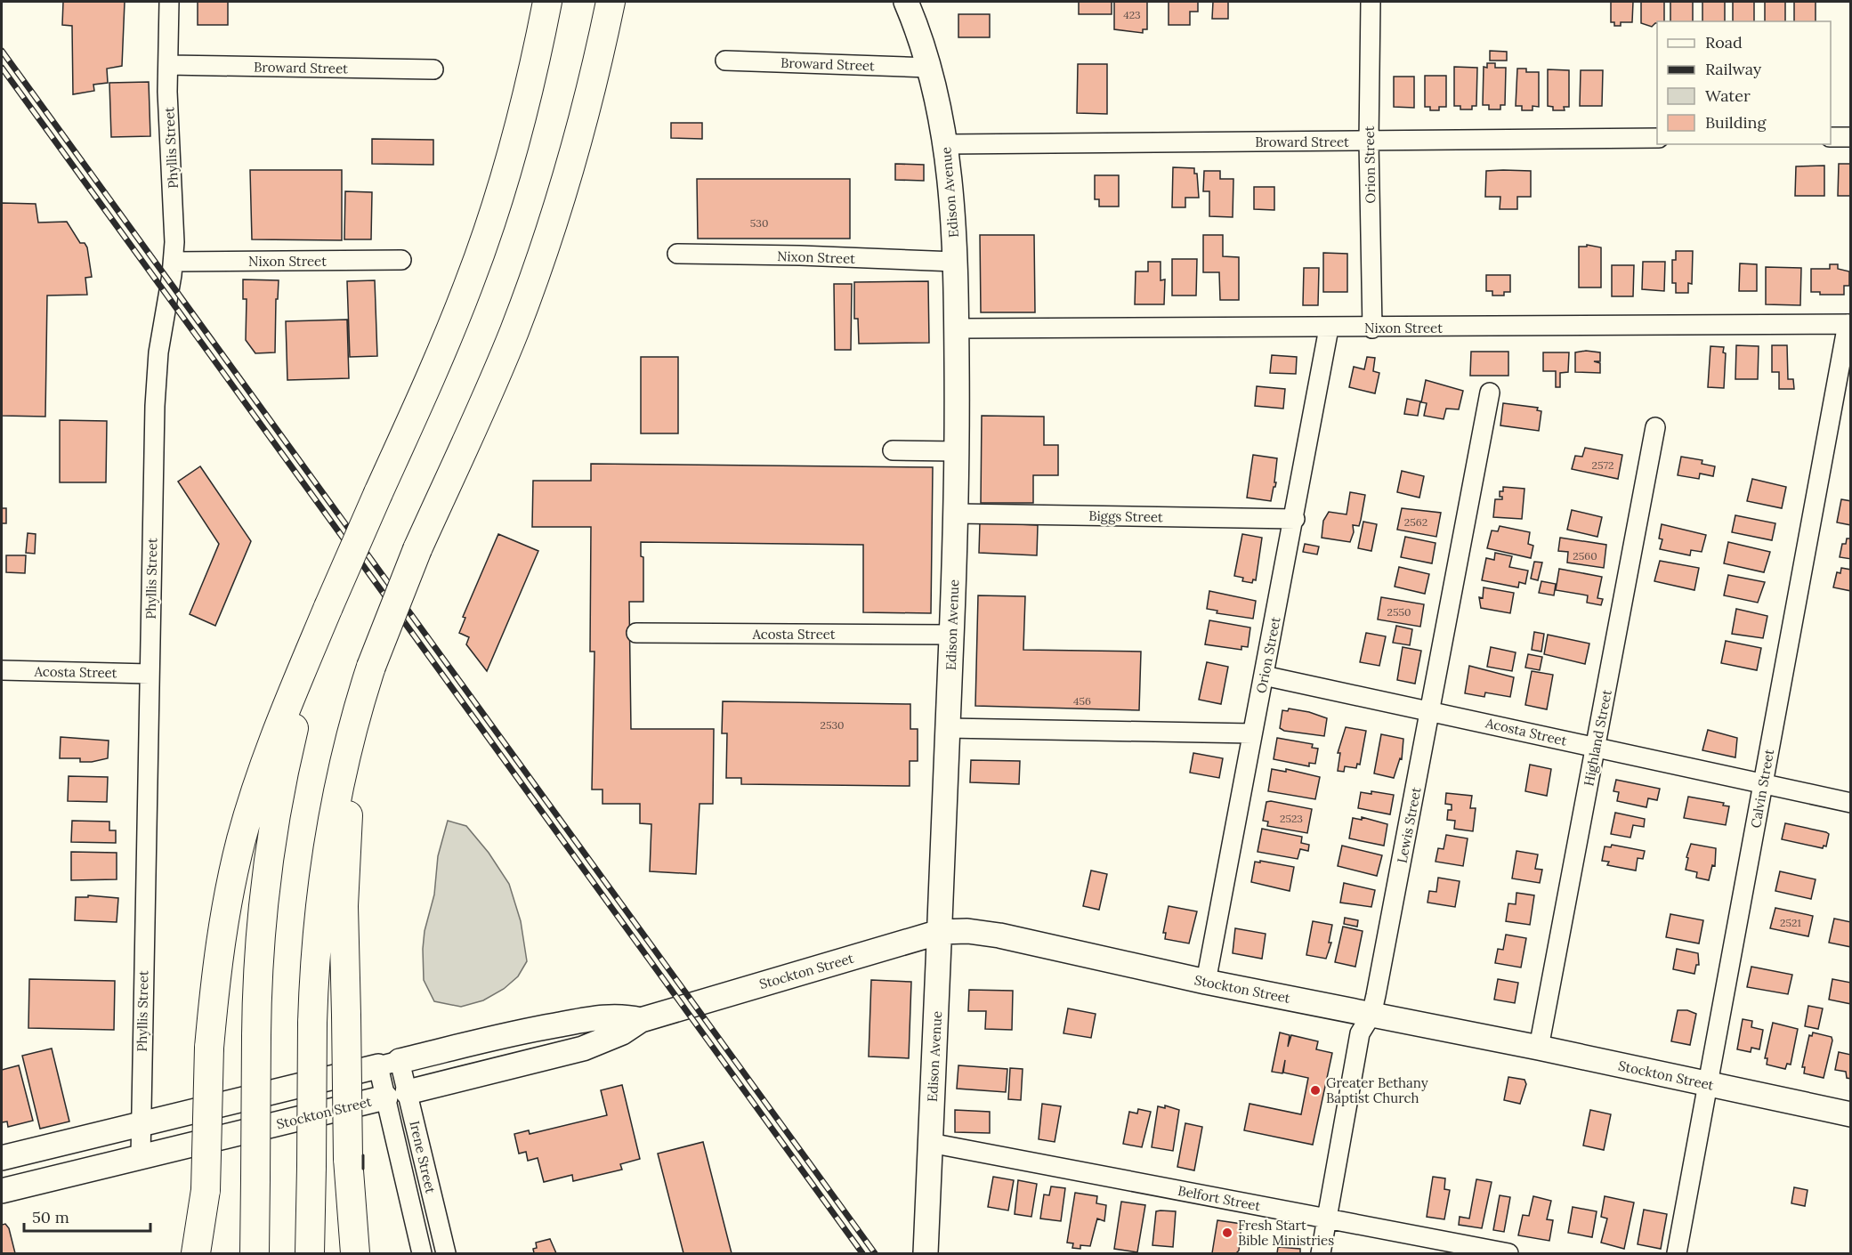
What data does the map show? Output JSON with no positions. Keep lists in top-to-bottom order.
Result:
{
  "streets": {
    "main road": ["Edison Avenue", "Stockton Street"],
    "street": [
      "Broward Street",
      "Phyllis Street",
      "Orion Street",
      "Nixon Street",
      "Biggs Street",
      "Acosta Street",
      "Highland Street",
      "Calvin Street",
      "Lewis Street",
      "Irene Street",
      "Belfort Street"
    ]
  },
  "crossings": [
    ["Broward Street", "Phyllis Street"],
    ["Broward Street", "Orion Street"],
    ["Broward Street", "Edison Avenue"],
    ["Phyllis Street", "Nixon Street"],
    ["Phyllis Street", "Acosta Street"],
    ["Phyllis Street", "Stockton Street"],
    ["Orion Street", "Nixon Street"],
    ["Orion Street", "Biggs Street"],
    ["Orion Street", "Acosta Street"],
    ["Orion Street", "Stockton Street"],
    ["Edison Avenue", "Nixon Street"],
    ["Edison Avenue", "Biggs Street"],
    ["Edison Avenue", "Acosta Street"],
    ["Edison Avenue", "Stockton Street"],
    ["Edison Avenue", "Belfort Street"],
    ["Nixon Street", "Calvin Street"],
    ["Acosta Street", "Highland Street"],
    ["Acosta Street", "Calvin Street"],
    ["Acosta Street", "Lewis Street"],
    ["Highland Street", "Stockton Street"],
    ["Calvin Street", "Stockton Street"],
    ["Lewis Street", "Stockton Street"],
    ["Lewis Street", "Belfort Street"],
    ["Stockton Street", "Irene Street"]
  ],
  "places": ["Greater Bethany Baptist Church", "Fresh Start Bible Ministries"],
  "house_numbers": [
    "423",
    "530",
    "2572",
    "2562",
    "2560",
    "2550",
    "456",
    "2530",
    "2523",
    "2521"
  ],
  "legend": [
    "Road",
    "Railway",
    "Water",
    "Building"
  ],
  "scale_bar": "50 m"
}
